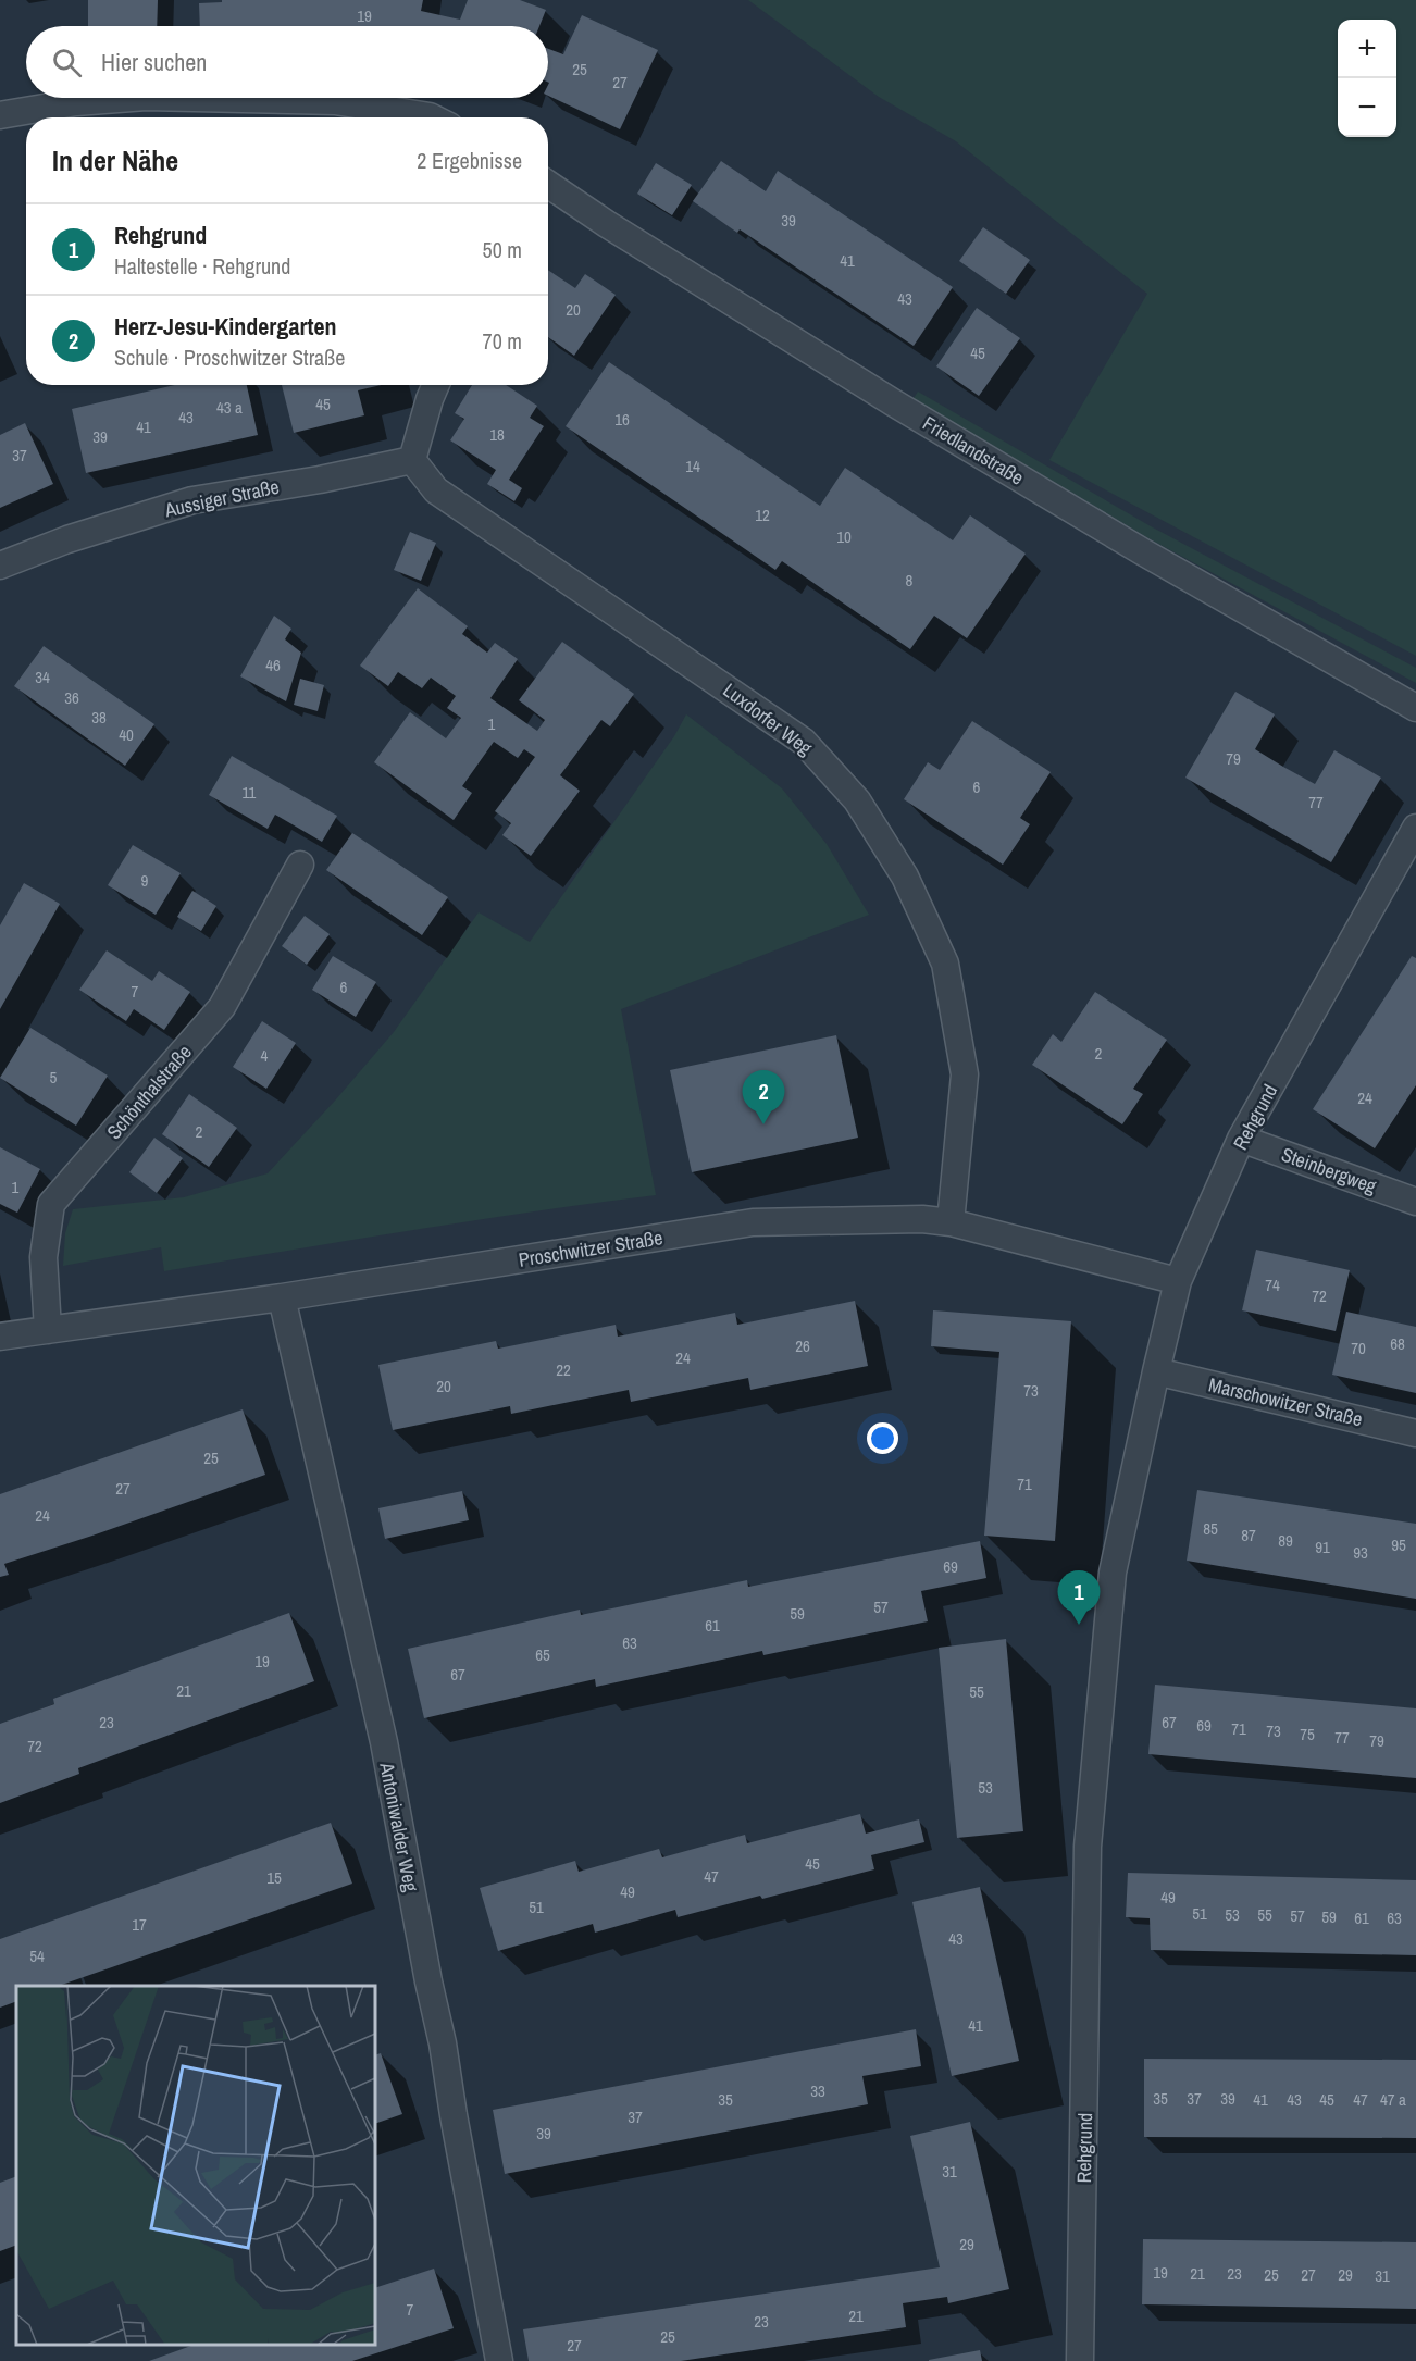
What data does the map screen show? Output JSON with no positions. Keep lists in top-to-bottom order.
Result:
{
  "streets": {
    "street": [
      "Friedlandstraße",
      "Aussiger Straße",
      "Luxdorfer Weg",
      "Schönthalstraße",
      "Rehgrund",
      "Steinbergweg",
      "Proschwitzer Straße",
      "Marschowitzer Straße",
      "Antoniwalder Weg"
    ]
  },
  "crossings": [
    ["Aussiger Straße", "Luxdorfer Weg"],
    ["Luxdorfer Weg", "Proschwitzer Straße"],
    ["Schönthalstraße", "Proschwitzer Straße"],
    ["Rehgrund", "Steinbergweg"],
    ["Rehgrund", "Proschwitzer Straße"],
    ["Rehgrund", "Marschowitzer Straße"],
    ["Proschwitzer Straße", "Antoniwalder Weg"]
  ],
  "house_numbers": [
    "19",
    "25",
    "27",
    "39",
    "41",
    "43",
    "20",
    "45",
    "45",
    "43 a",
    "43",
    "16",
    "41",
    "18",
    "39",
    "37",
    "14",
    "12",
    "10",
    "8",
    "46",
    "34",
    "36",
    "38",
    "1",
    "40",
    "79",
    "6",
    "11",
    "77",
    "9",
    "6",
    "7",
    "2",
    "4",
    "5",
    "24",
    "2",
    "1",
    "74",
    "72",
    "68",
    "26",
    "70",
    "24",
    "22",
    "20",
    "73",
    "25",
    "71",
    "27",
    "24",
    "85",
    "87",
    "89",
    "95",
    "91",
    "93",
    "69",
    "57",
    "59",
    "61",
    "63",
    "65",
    "19",
    "67",
    "21",
    "55",
    "23",
    "67",
    "69",
    "71",
    "73",
    "75",
    "77",
    "79",
    "72",
    "53",
    "45",
    "47",
    "15",
    "49",
    "49",
    "51",
    "51",
    "53",
    "55",
    "57",
    "59",
    "61",
    "63",
    "17",
    "43",
    "54",
    "41",
    "33",
    "35",
    "37",
    "39",
    "35",
    "41",
    "43",
    "45",
    "47",
    "47 a",
    "37",
    "39",
    "31",
    "29",
    "19",
    "21",
    "23",
    "25",
    "27",
    "29",
    "31",
    "7",
    "21",
    "23",
    "25",
    "27"
  ],
  "page": {
    "map_buttons": ["+", "−"],
    "search": "Hier suchen",
    "heading": ["In der Nähe", "2 Ergebnisse"],
    "list": [
      {
        "mark": "1",
        "name": "Rehgrund",
        "note": "Haltestelle · Rehgrund",
        "value": "50 m"
      },
      {
        "mark": "2",
        "name": "Herz-Jesu-Kindergarten",
        "note": "Schule · Proschwitzer Straße",
        "value": "70 m"
      }
    ],
    "pins": ["2", "1"]
  }
}
